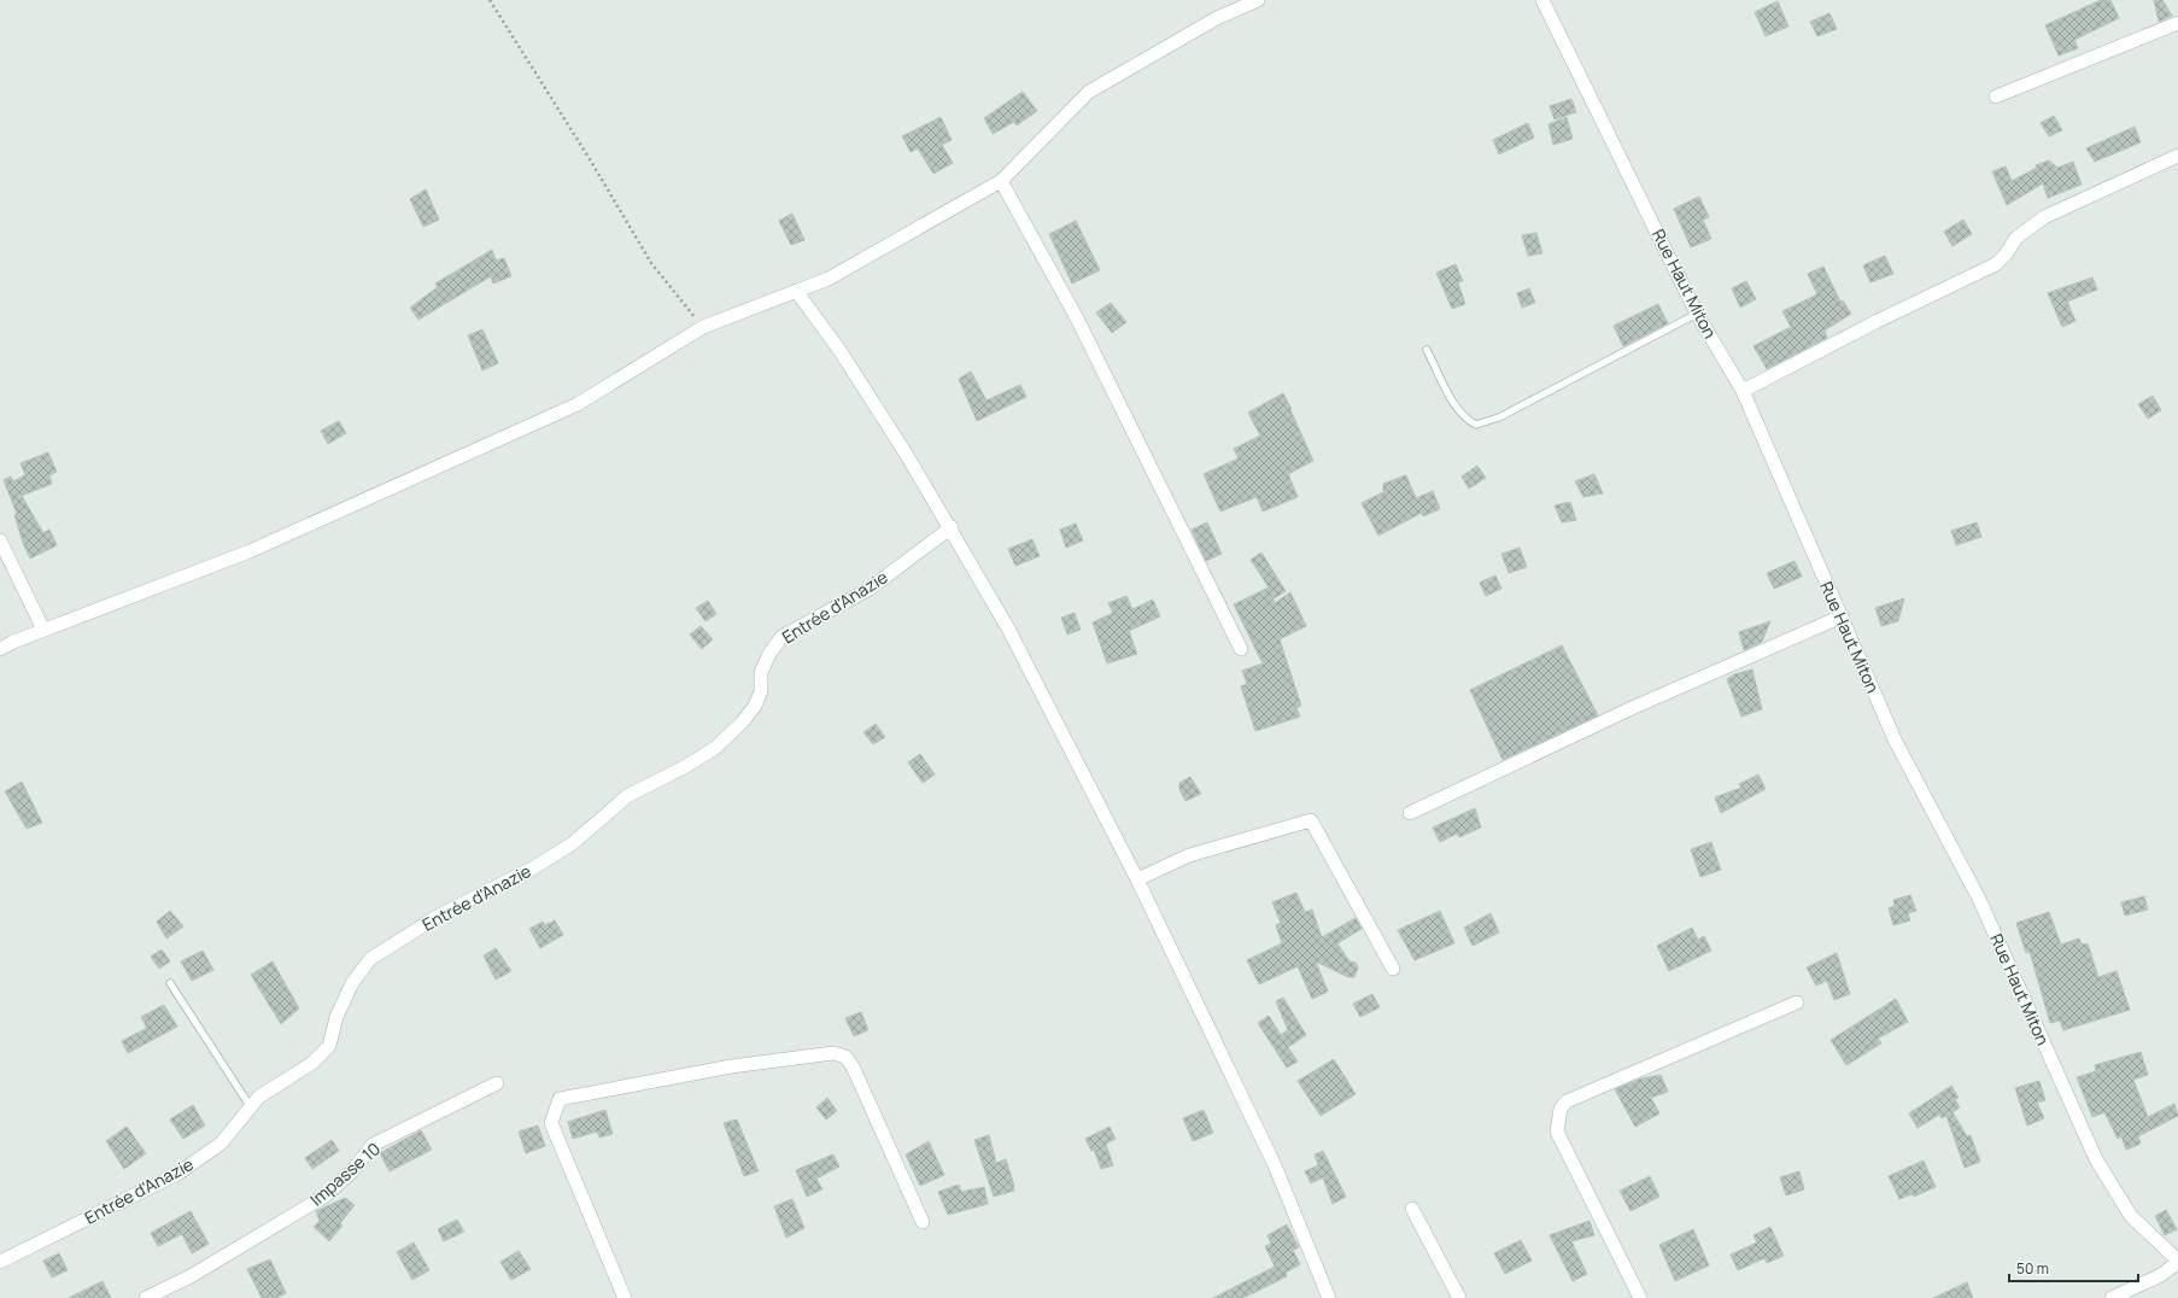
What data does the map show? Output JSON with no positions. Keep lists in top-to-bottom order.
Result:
{
  "streets": {
    "street": ["Rue Haut Miton", "Entrée d'Anazie", "Impasse 10"]
  },
  "scale_bar": "50 m"
}
